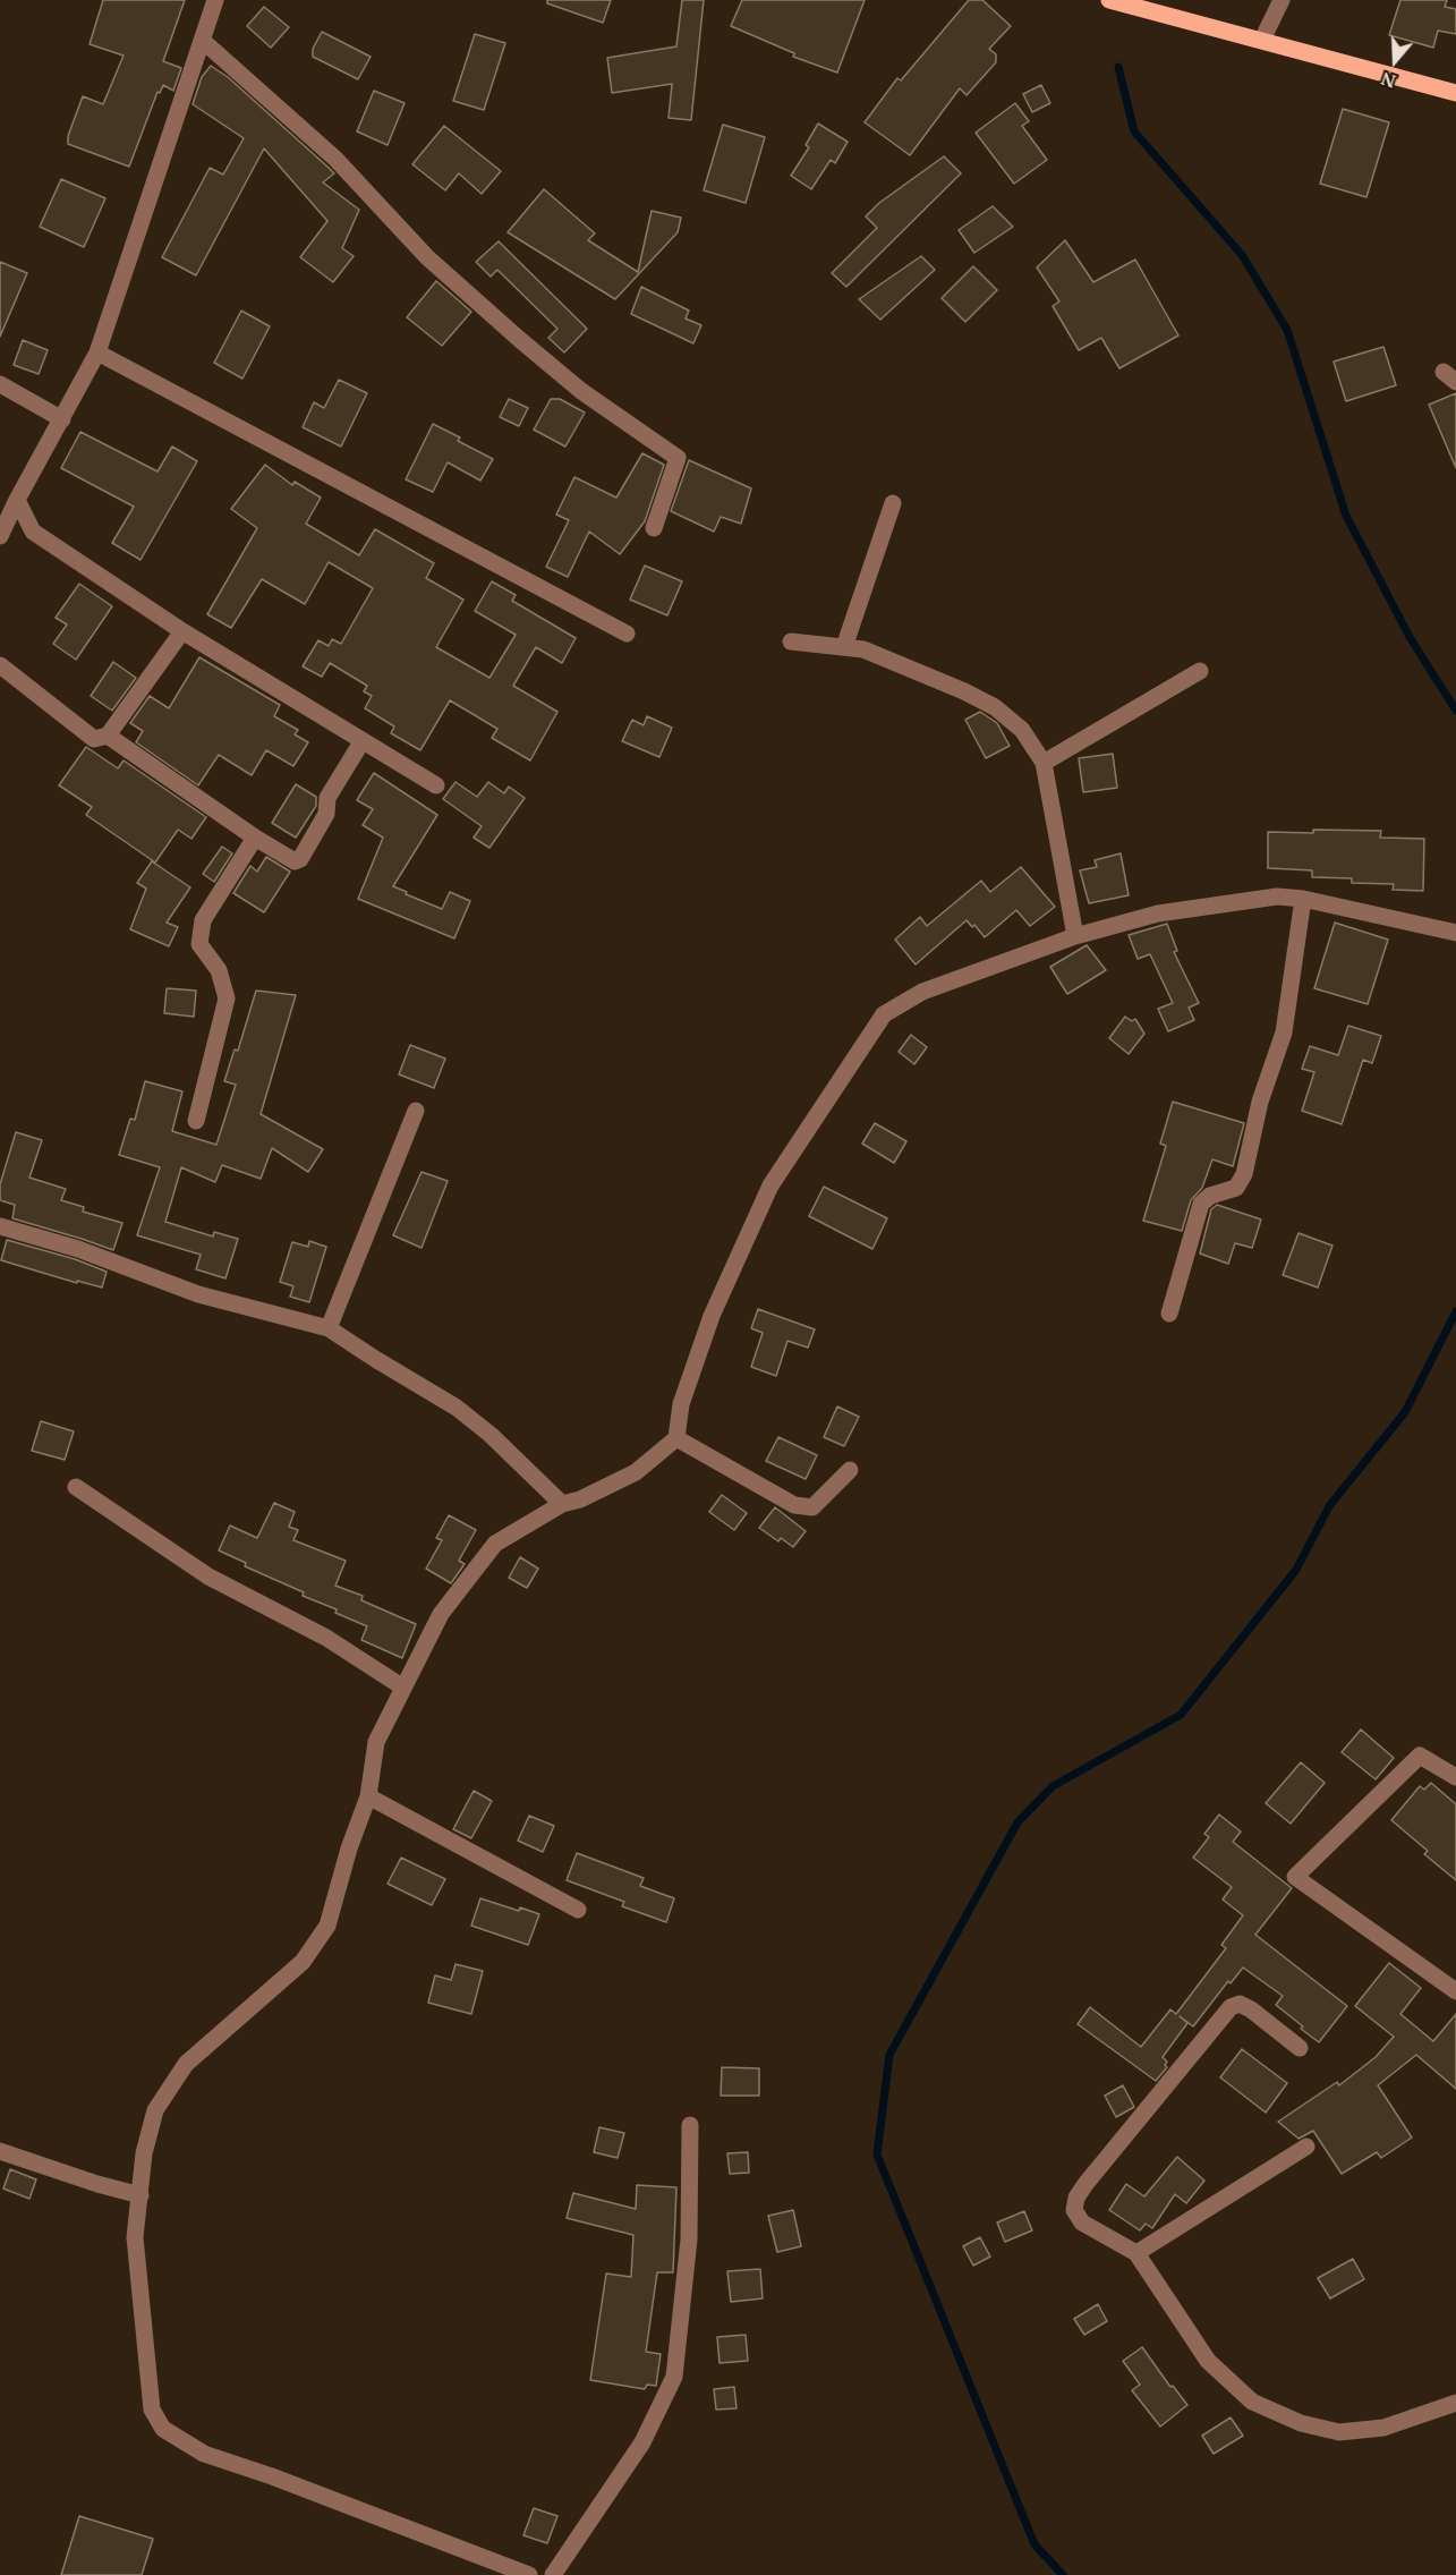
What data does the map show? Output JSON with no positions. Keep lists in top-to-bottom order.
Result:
{
  "north": "bottom"
}
